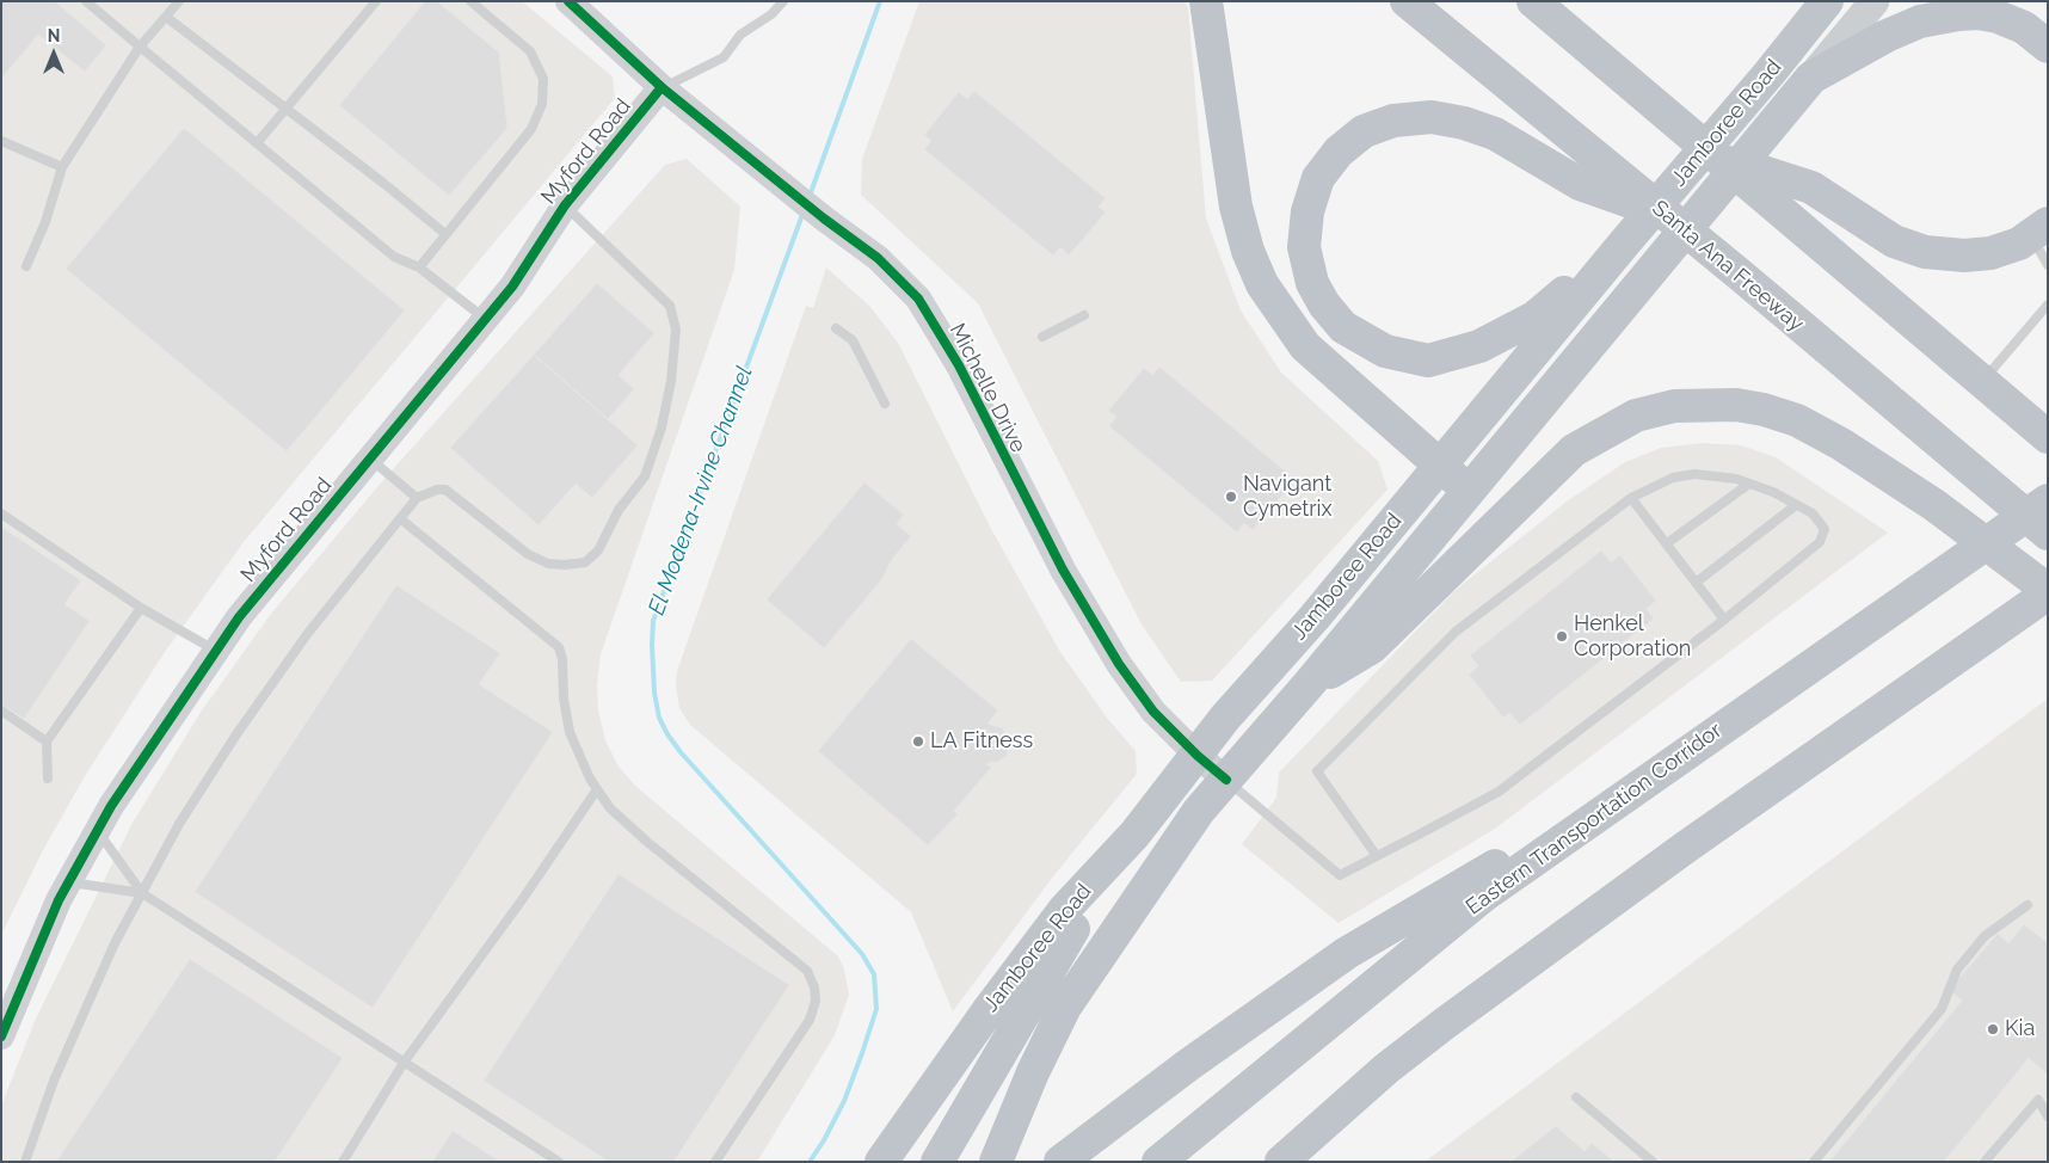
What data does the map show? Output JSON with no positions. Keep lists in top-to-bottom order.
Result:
{
  "streets": {
    "highway": ["Jamboree Road", "Santa Ana Freeway", "Eastern Transportation Corridor"],
    "street": ["Myford Road", "Michelle Drive"]
  },
  "crossings": [
    ["Jamboree Road", "Michelle Drive"],
    ["Myford Road", "Michelle Drive"]
  ],
  "water": ["El Modena-Irvine Channel"],
  "places": [
    "Navigant Cymetrix",
    "Henkel Corporation",
    "LA Fitness",
    "Kia"
  ],
  "north": "top"
}
